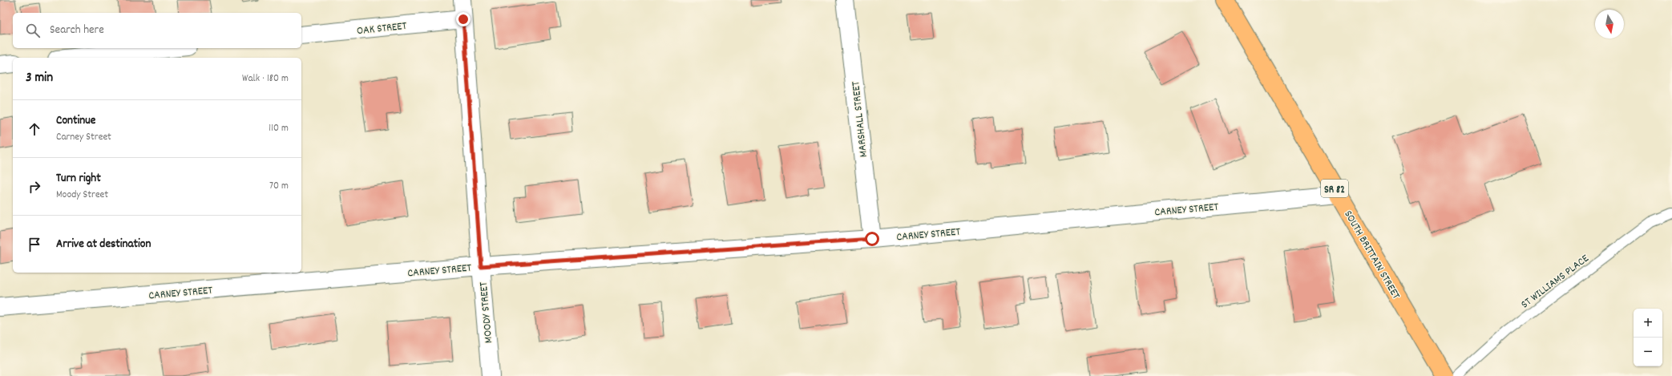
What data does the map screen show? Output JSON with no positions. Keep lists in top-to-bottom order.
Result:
{
  "streets": {
    "main road": ["SR 82", "SOUTH BRITTAIN STREET"],
    "street": [
      "OAK STREET",
      "MARSHALL STREET",
      "CARNEY STREET",
      "MOODY STREET"
    ],
    "lane": ["ST WILLIAMS PLACE"]
  },
  "crossings": [
    ["OAK STREET", "MOODY STREET"],
    ["MARSHALL STREET", "CARNEY STREET"],
    ["CARNEY STREET", "SOUTH BRITTAIN STREET"],
    ["CARNEY STREET", "MOODY STREET"]
  ],
  "north": "bottom",
  "page": {
    "search": "Search here",
    "heading": ["3 min", "Walk · 180 m"],
    "list": [
      ["Continue", "Carney Street", "110 m"],
      ["Turn right", "Moody Street", "70 m"],
      "Arrive at destination"
    ],
    "map_buttons": ["+", "−"]
  }
}
